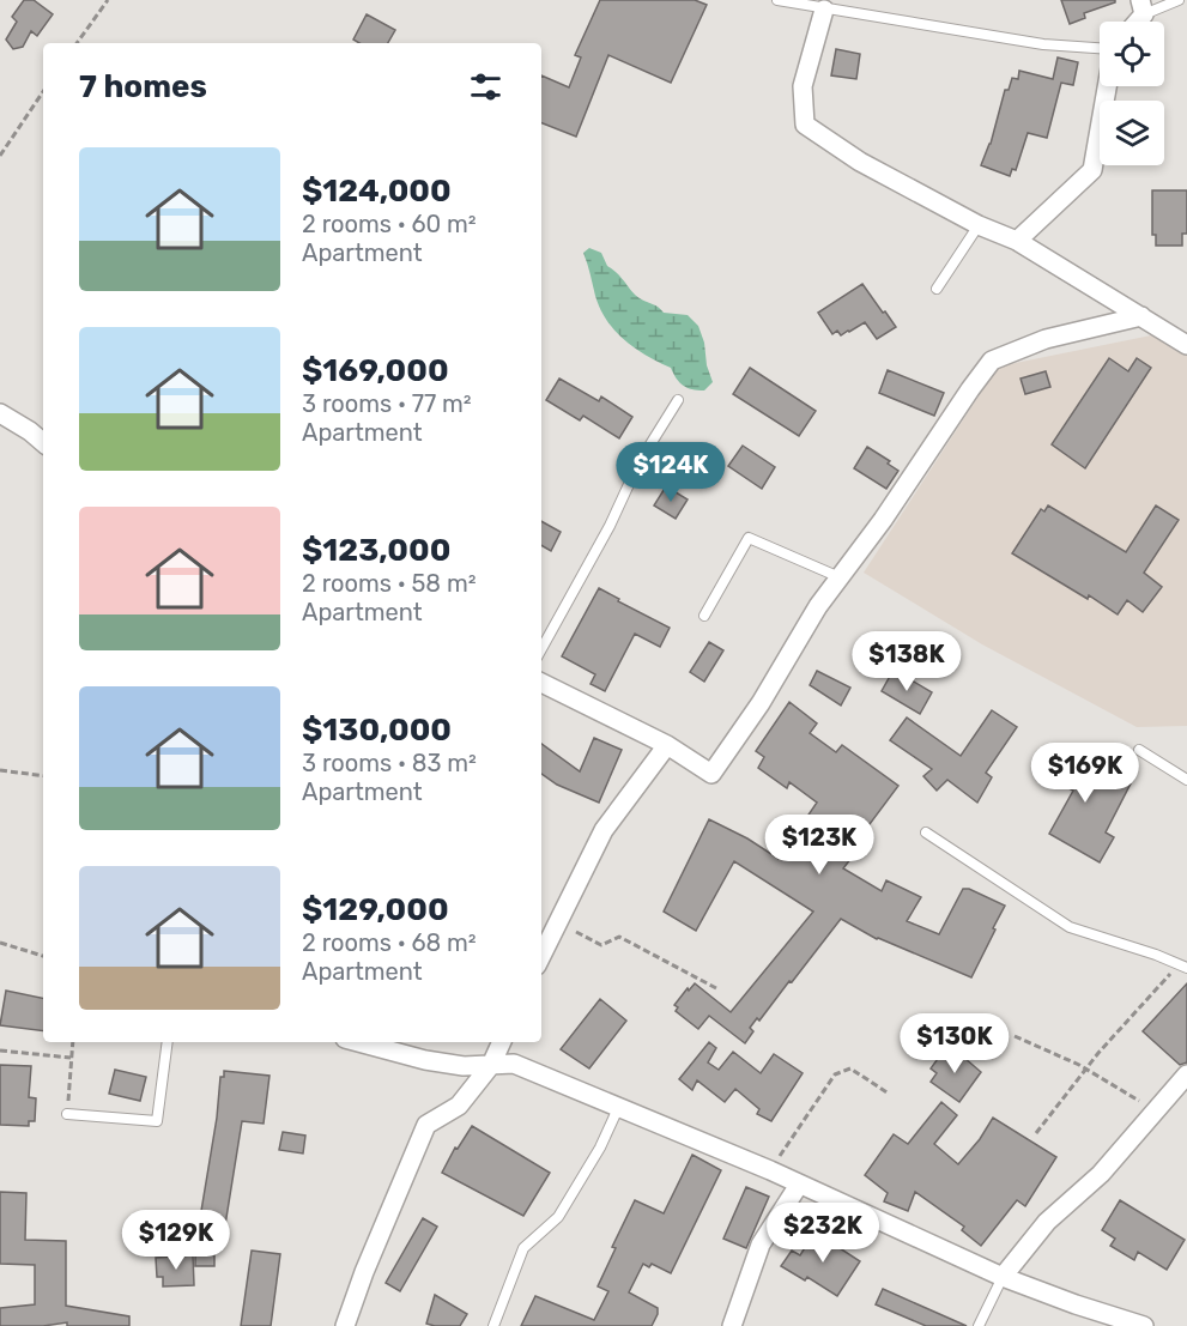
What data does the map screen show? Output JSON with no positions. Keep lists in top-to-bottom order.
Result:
{
  "page": {
    "heading": "7 homes",
    "list": [
      {
        "name": "$124,000",
        "note": "2 rooms · 60 m² · Apartment"
      },
      {
        "name": "$169,000",
        "note": "3 rooms · 77 m² · Apartment"
      },
      {
        "name": "$123,000",
        "note": "2 rooms · 58 m² · Apartment"
      },
      {
        "name": "$130,000",
        "note": "3 rooms · 83 m² · Apartment"
      },
      {
        "name": "$129,000",
        "note": "2 rooms · 68 m² · Apartment"
      }
    ],
    "price": [
      "$124K",
      "$138K",
      "$169K",
      "$123K",
      "$130K",
      "$232K",
      "$129K"
    ]
  }
}
